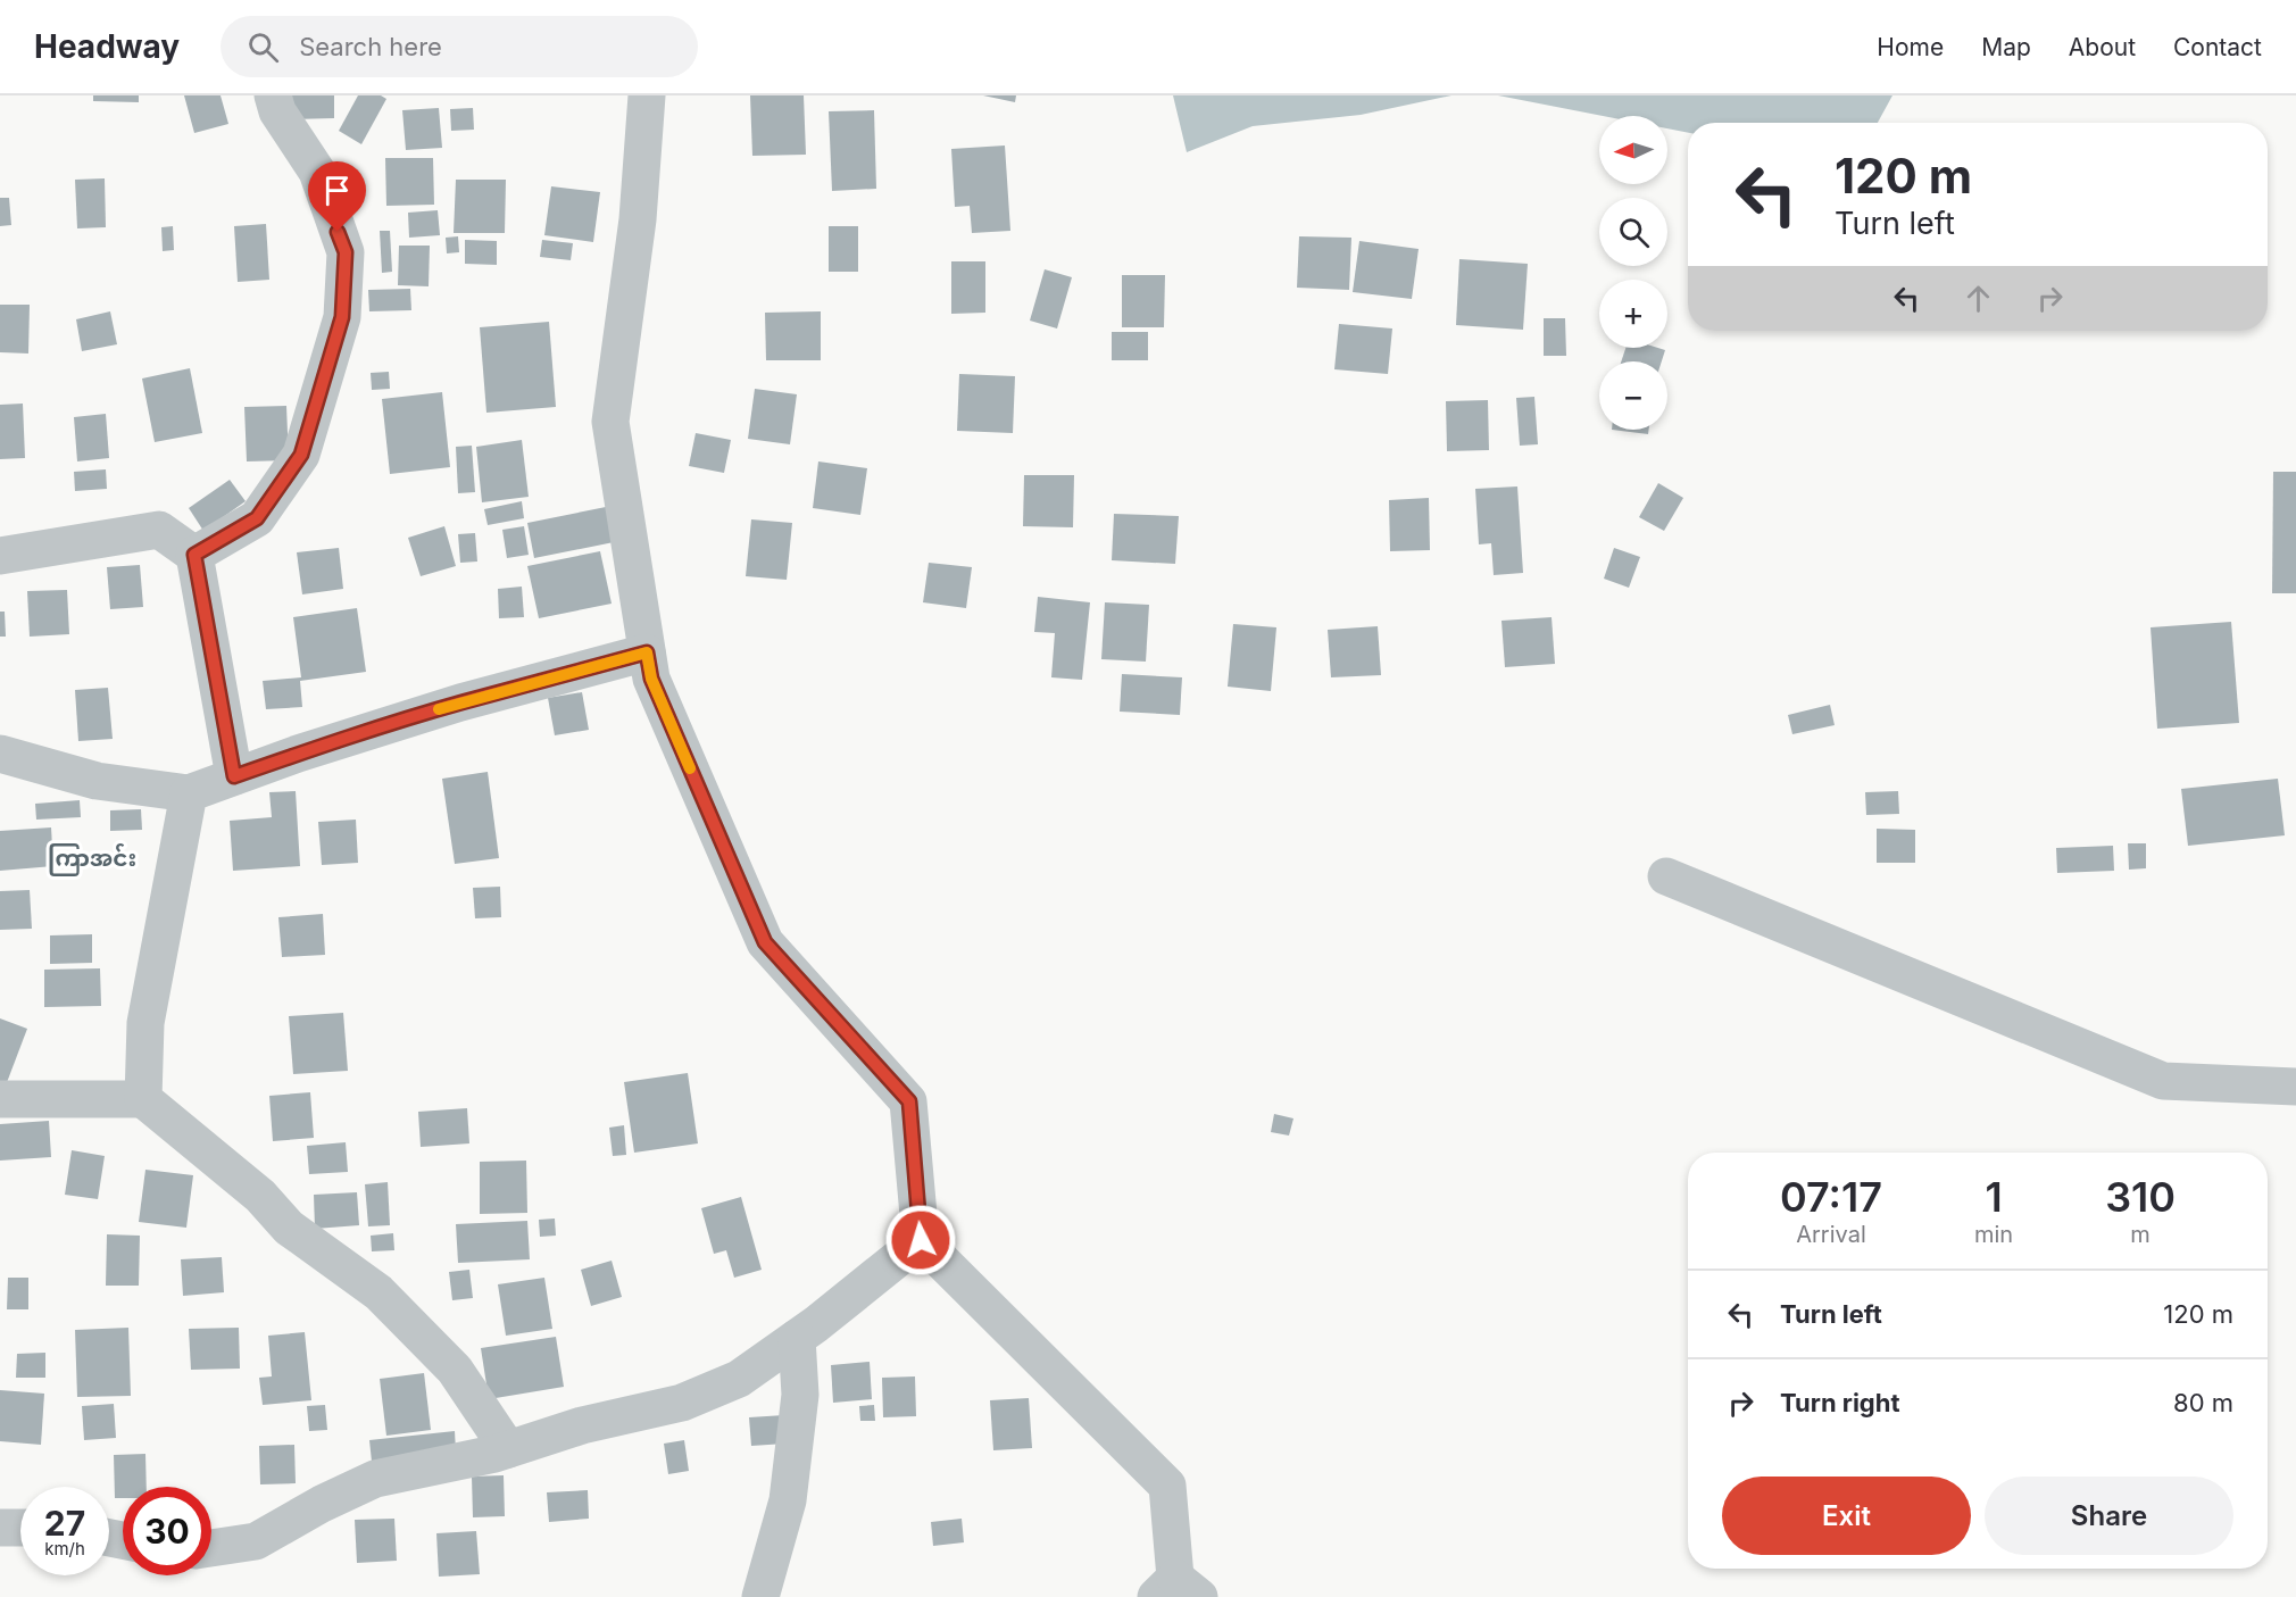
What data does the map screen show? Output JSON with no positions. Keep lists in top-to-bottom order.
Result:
{
  "districts": ["ကြာအင်း"],
  "north": "left",
  "page": {
    "header": "Headway",
    "search": "Search here",
    "nav": [
      "Home",
      "Map",
      "About",
      "Contact"
    ],
    "map_buttons": ["+", "−"],
    "turn": ["120 m", "Turn left"],
    "eta": [
      "07:17",
      "Arrival",
      "1",
      "min",
      "310",
      "m"
    ],
    "list": [
      {
        "name": "Turn left",
        "value": "120 m"
      },
      {
        "name": "Turn right",
        "value": "80 m"
      }
    ],
    "buttons": ["Exit", "Share"],
    "speed": "27 km/h",
    "limit": "30"
  }
}
